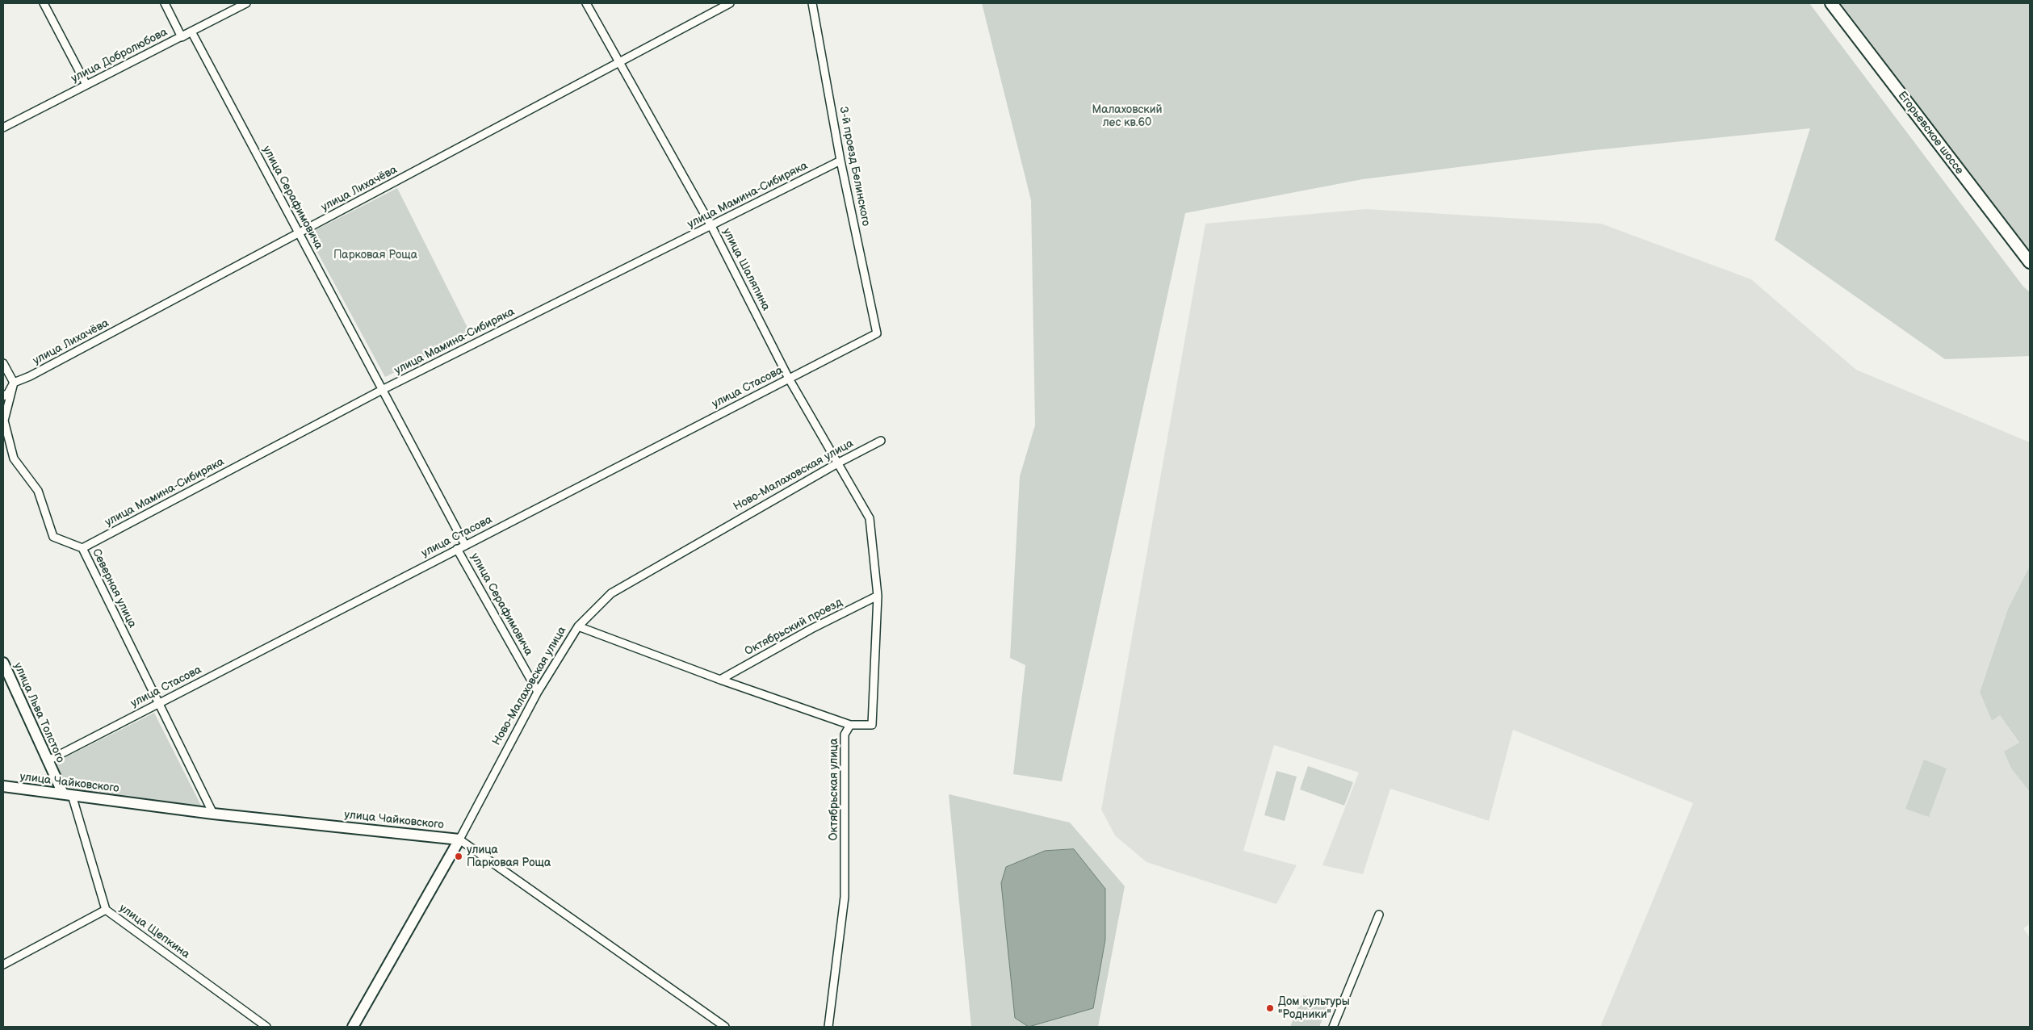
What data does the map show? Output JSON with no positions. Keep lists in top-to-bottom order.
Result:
{
  "streets": {
    "main road": ["Егорьевское шоссе"],
    "street": [
      "улица Добролюбова",
      "3-й проезд Белинского",
      "улица Лихачёва",
      "улица Мамина-Сибиряка",
      "улица Серафимовича",
      "улица Шаляпина",
      "улица Стасова",
      "Ново-Малаховская улица",
      "Северная улица",
      "Октябрьский проезд",
      "улица Льва Толстого",
      "улица Чайковского",
      "Октябрьская улица",
      "улица Щепкина"
    ]
  },
  "crossings": [
    ["улица Добролюбова", "улица Серафимовича"],
    ["3-й проезд Белинского", "улица Мамина-Сибиряка"],
    ["3-й проезд Белинского", "улица Стасова"],
    ["улица Лихачёва", "улица Серафимовича"],
    ["улица Лихачёва", "улица Шаляпина"],
    ["улица Лихачёва", "Северная улица"],
    ["улица Мамина-Сибиряка", "улица Серафимовича"],
    ["улица Мамина-Сибиряка", "улица Шаляпина"],
    ["улица Мамина-Сибиряка", "Северная улица"],
    ["улица Серафимовича", "улица Стасова"],
    ["улица Серафимовича", "Ново-Малаховская улица"],
    ["улица Шаляпина", "улица Стасова"],
    ["улица Шаляпина", "Ново-Малаховская улица"],
    ["улица Шаляпина", "Октябрьская улица"],
    ["улица Стасова", "Северная улица"],
    ["улица Стасова", "улица Льва Толстого"],
    ["Ново-Малаховская улица", "улица Чайковского"],
    ["Ново-Малаховская улица", "Октябрьская улица"],
    ["Северная улица", "улица Чайковского"],
    ["Октябрьский проезд", "Октябрьская улица"],
    ["улица Льва Толстого", "улица Чайковского"],
    ["улица Льва Толстого", "улица Щепкина"],
    ["улица Чайковского", "улица Щепкина"]
  ],
  "parks": ["Малаховский лес кв.60", "Парковая Роща"],
  "places": ["улица Парковая Роща", "Дом культуры \"Родники\""]
}
